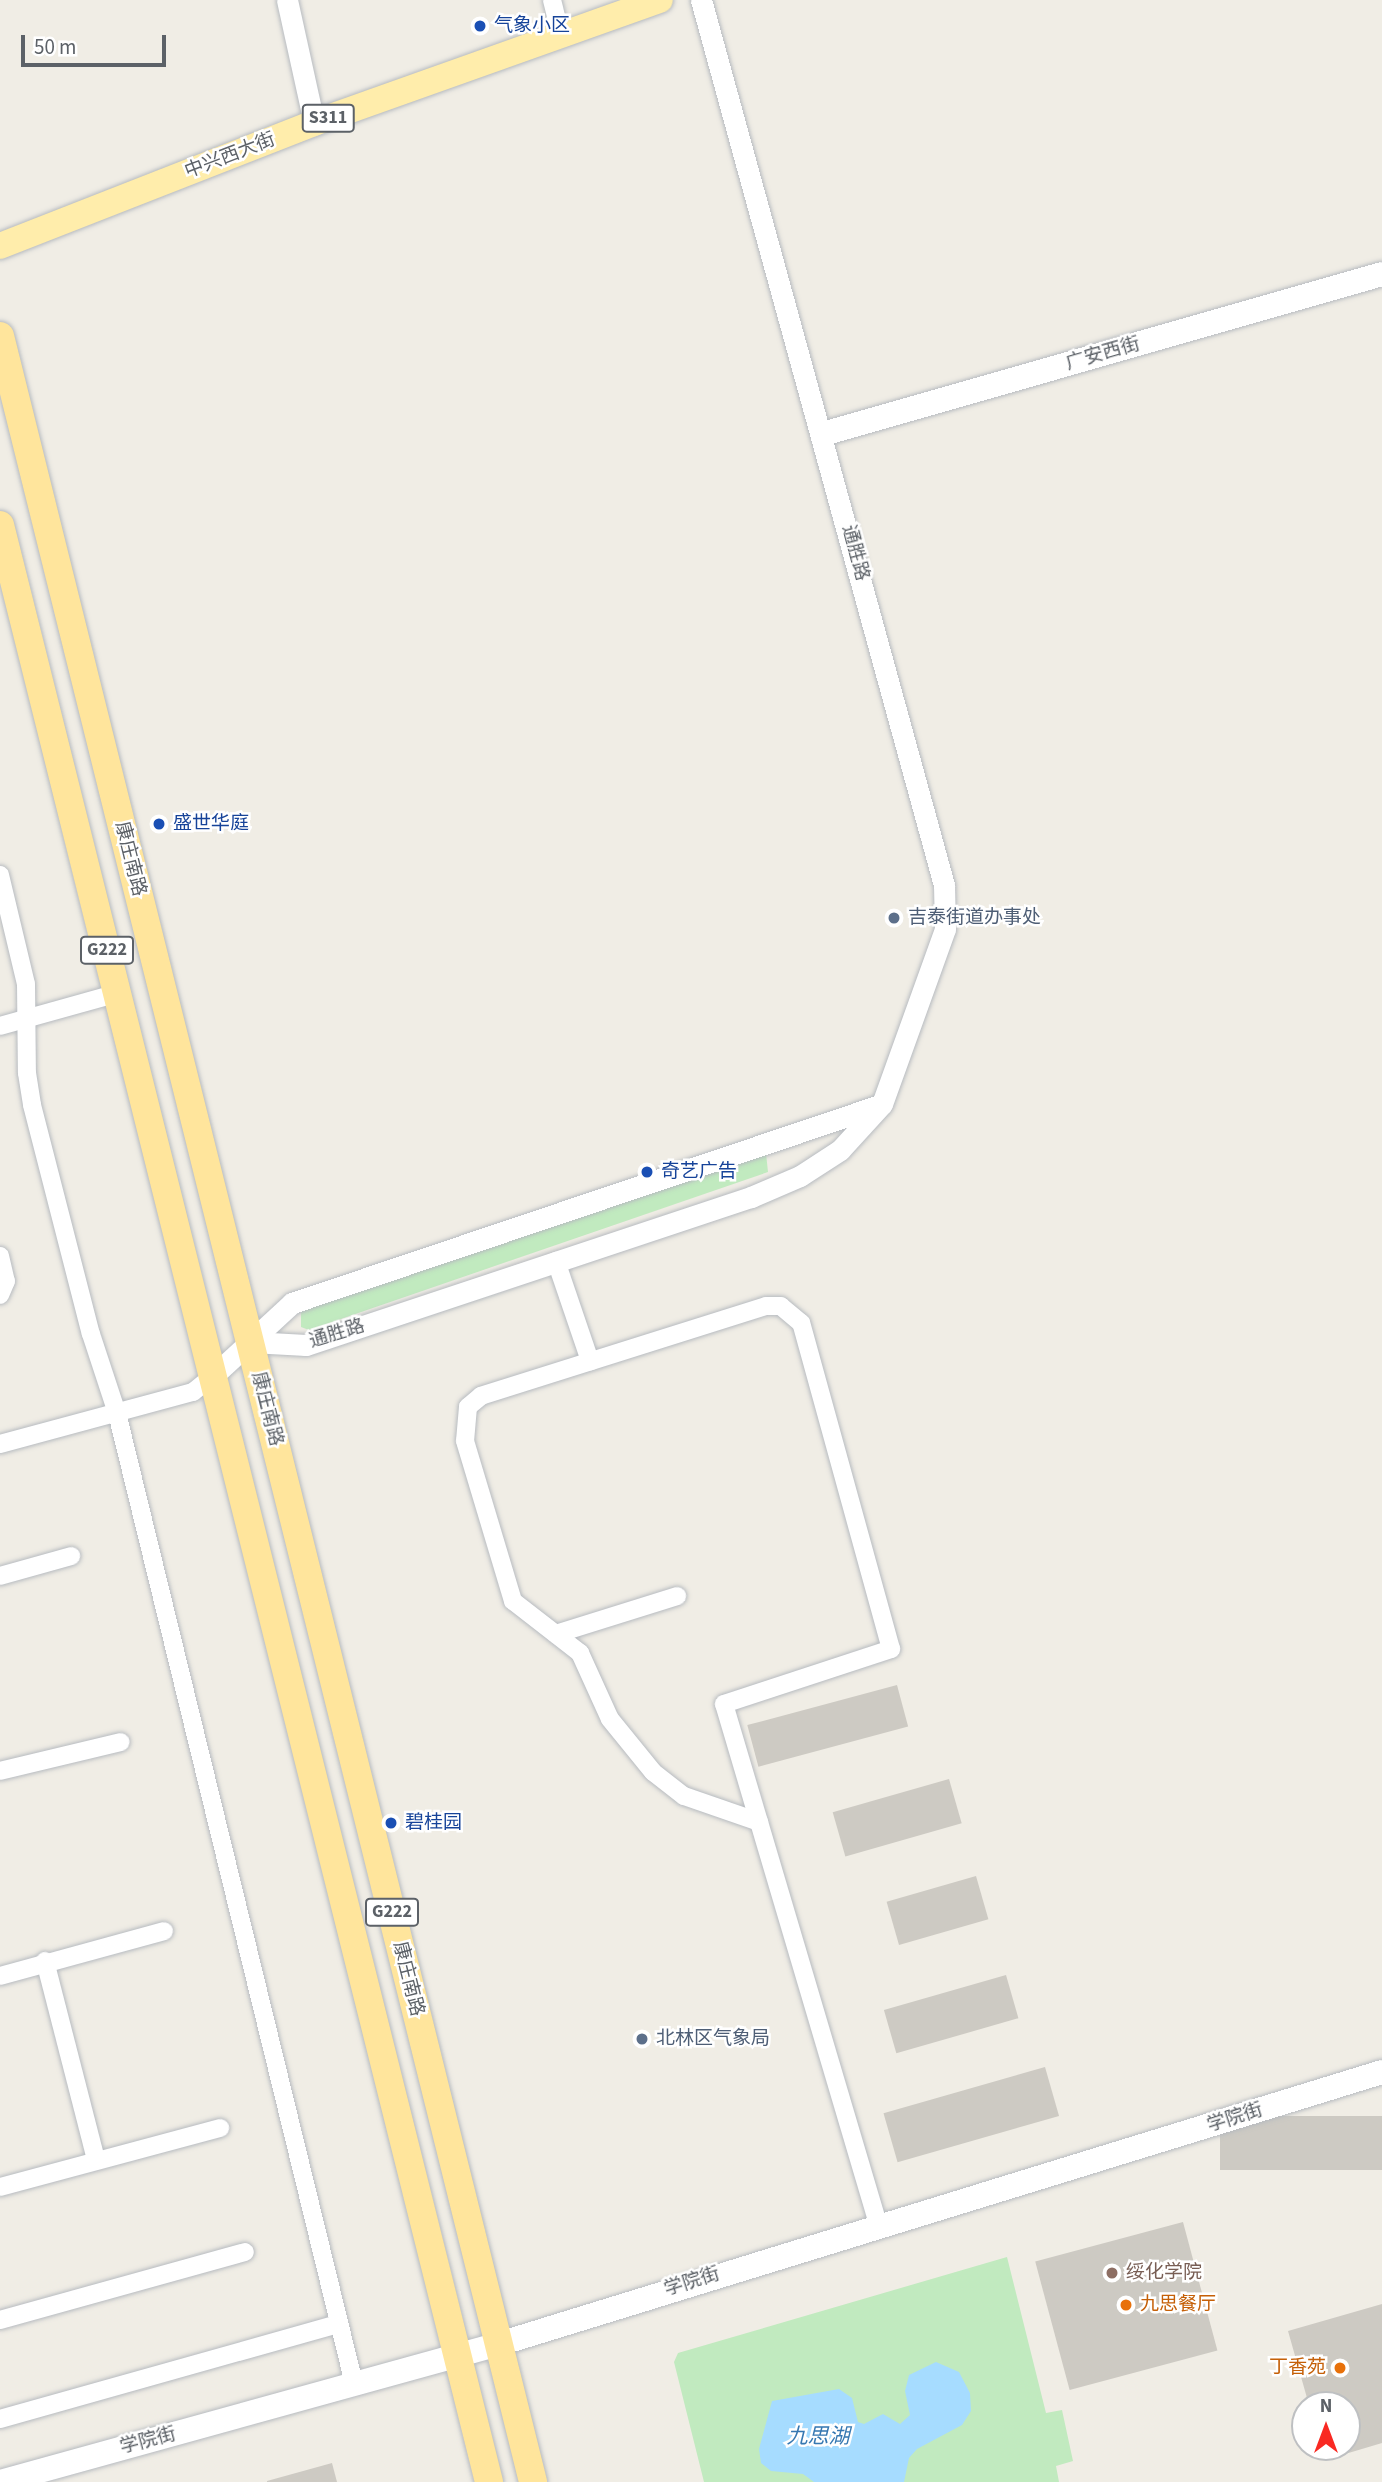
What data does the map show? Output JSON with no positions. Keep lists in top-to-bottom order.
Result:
{
  "streets": {
    "highway": ["康庄南路", "G222"],
    "main road": [
      "S311",
      "中兴西大街",
      "广安西街",
      "学院街"
    ],
    "street": ["通胜路"]
  },
  "crossings": [
    ["广安西街", "通胜路"],
    ["通胜路", "康庄南路"],
    ["康庄南路", "学院街"],
    ["G222", "学院街"]
  ],
  "water": ["九思湖"],
  "places": [
    "气象小区",
    "盛世华庭",
    "吉泰街道办事处",
    "奇艺广告",
    "碧桂园",
    "北林区气象局",
    "绥化学院",
    "九思餐厅",
    "丁香苑"
  ],
  "scale_bar": "50 m",
  "north": "top"
}
